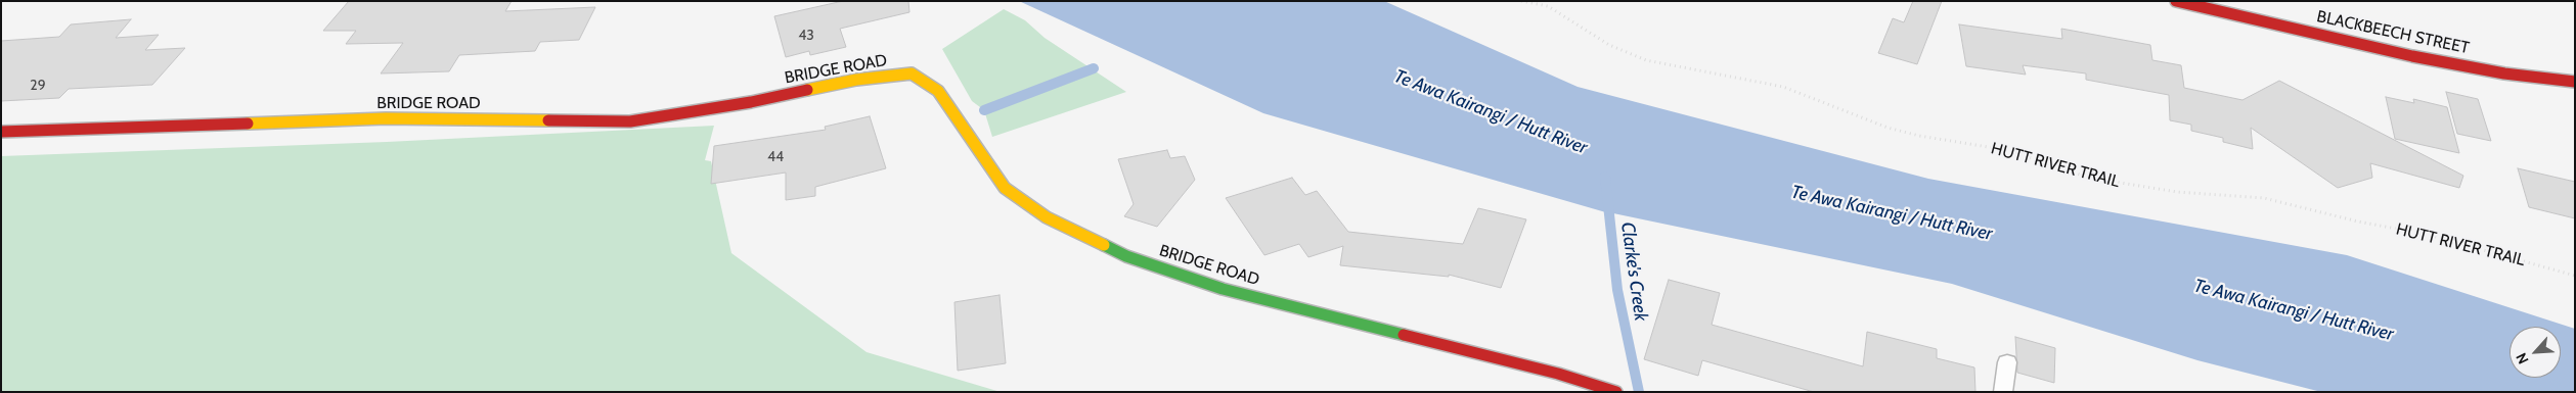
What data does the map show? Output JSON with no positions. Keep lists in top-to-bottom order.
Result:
{
  "streets": {
    "street": ["BLACKBEECH STREET", "BRIDGE ROAD"],
    "path": ["HUTT RIVER TRAIL"]
  },
  "water": ["Te Awa Kairangi / Hutt River", "Clarke's Creek"],
  "house_numbers": ["43", "29", "44"],
  "north": "bottom left"
}
